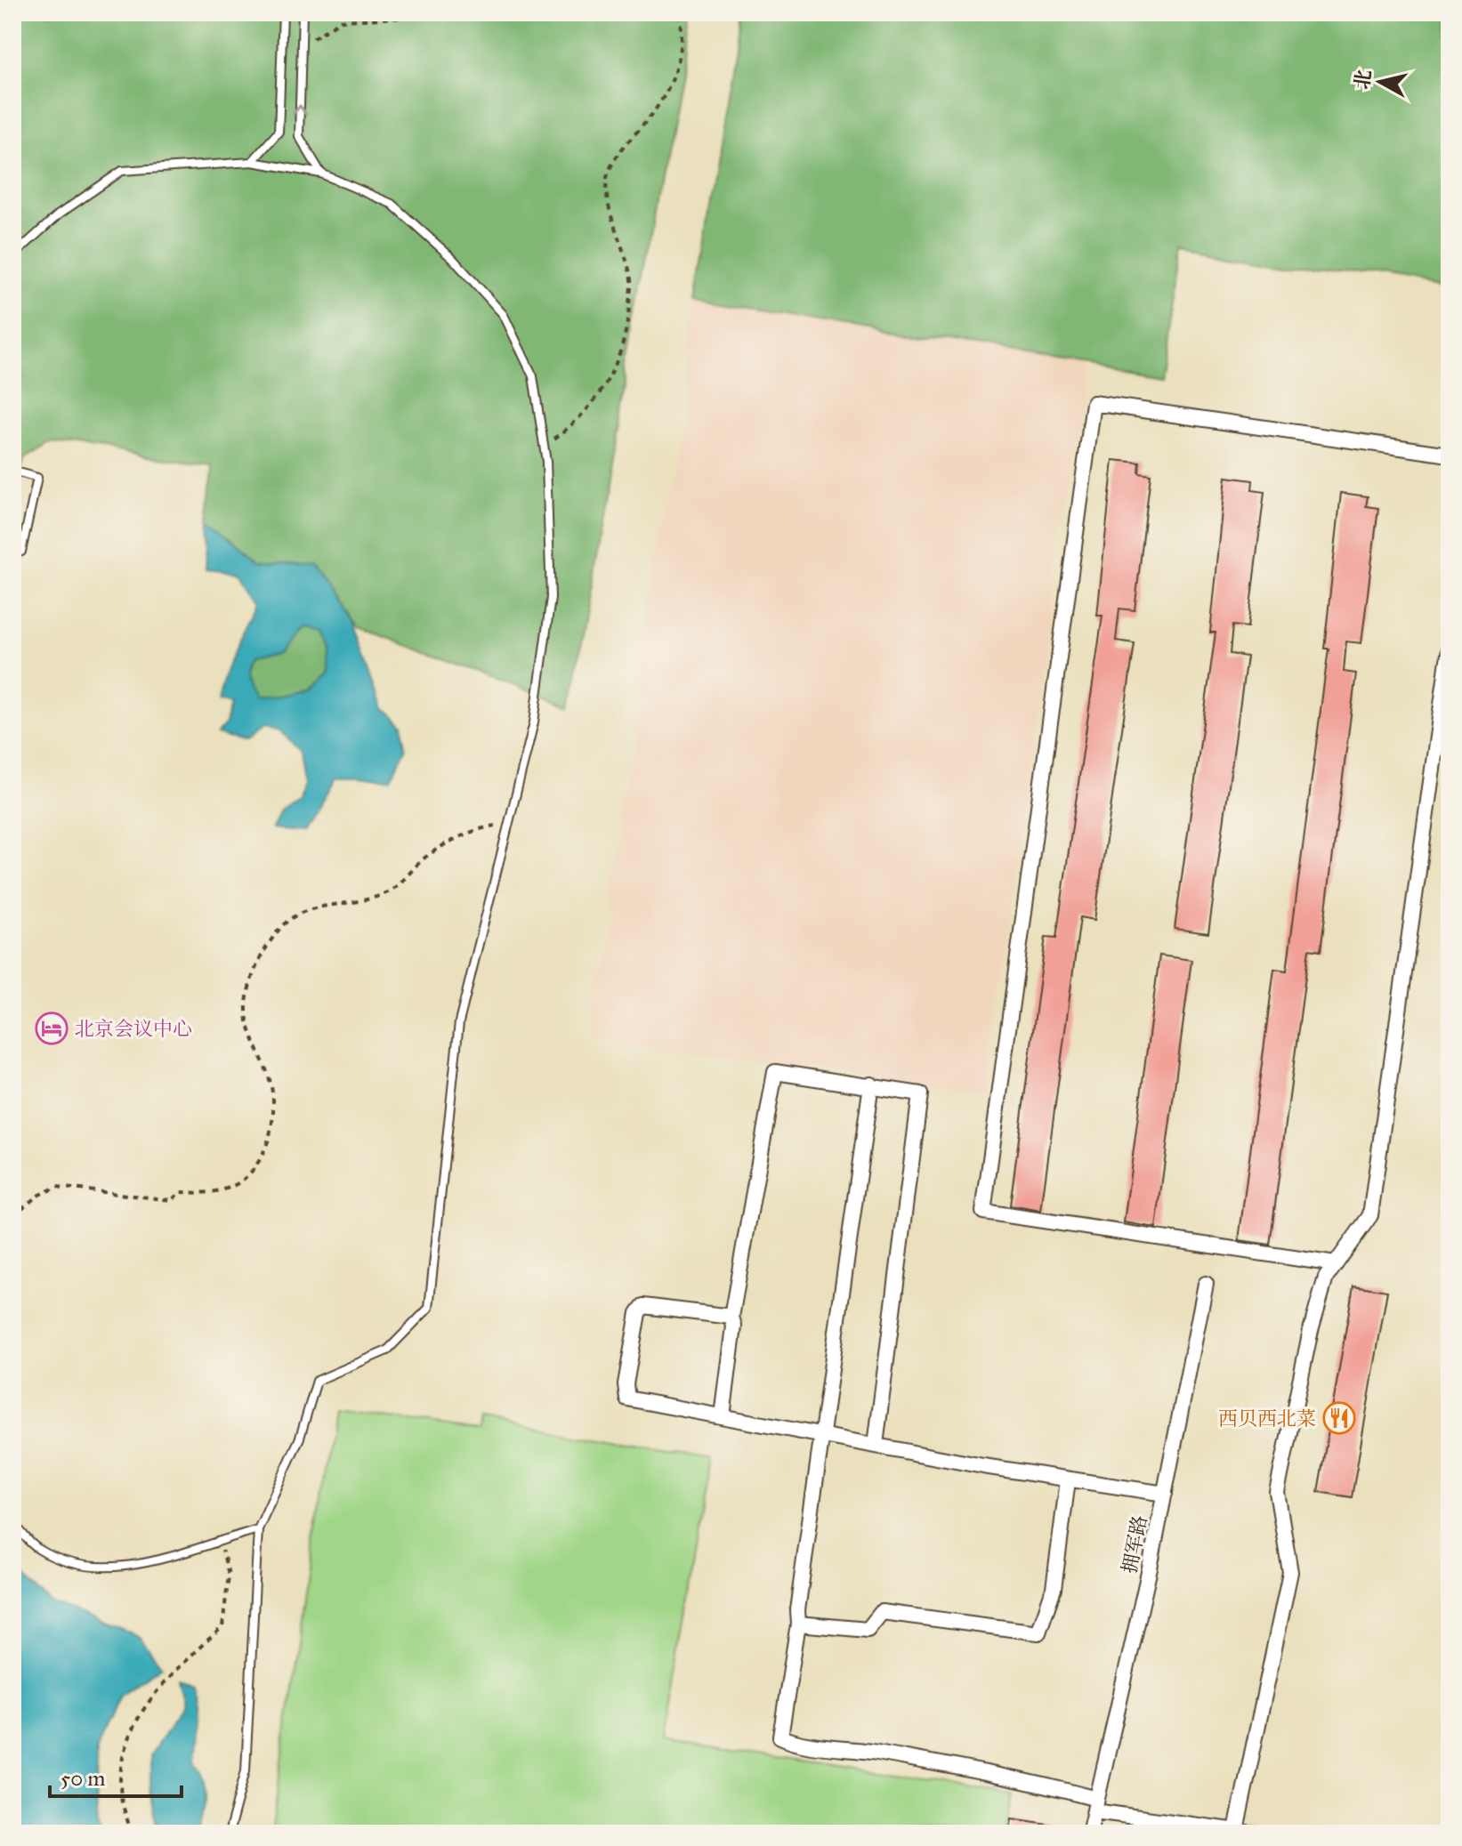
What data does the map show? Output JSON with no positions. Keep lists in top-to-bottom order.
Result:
{
  "streets": {
    "street": ["拥军路"]
  },
  "places": {
    "hotel": ["北京会议中心"],
    "restaurant": ["西贝西北菜"]
  },
  "scale_bar": "50 m",
  "north": "left"
}
